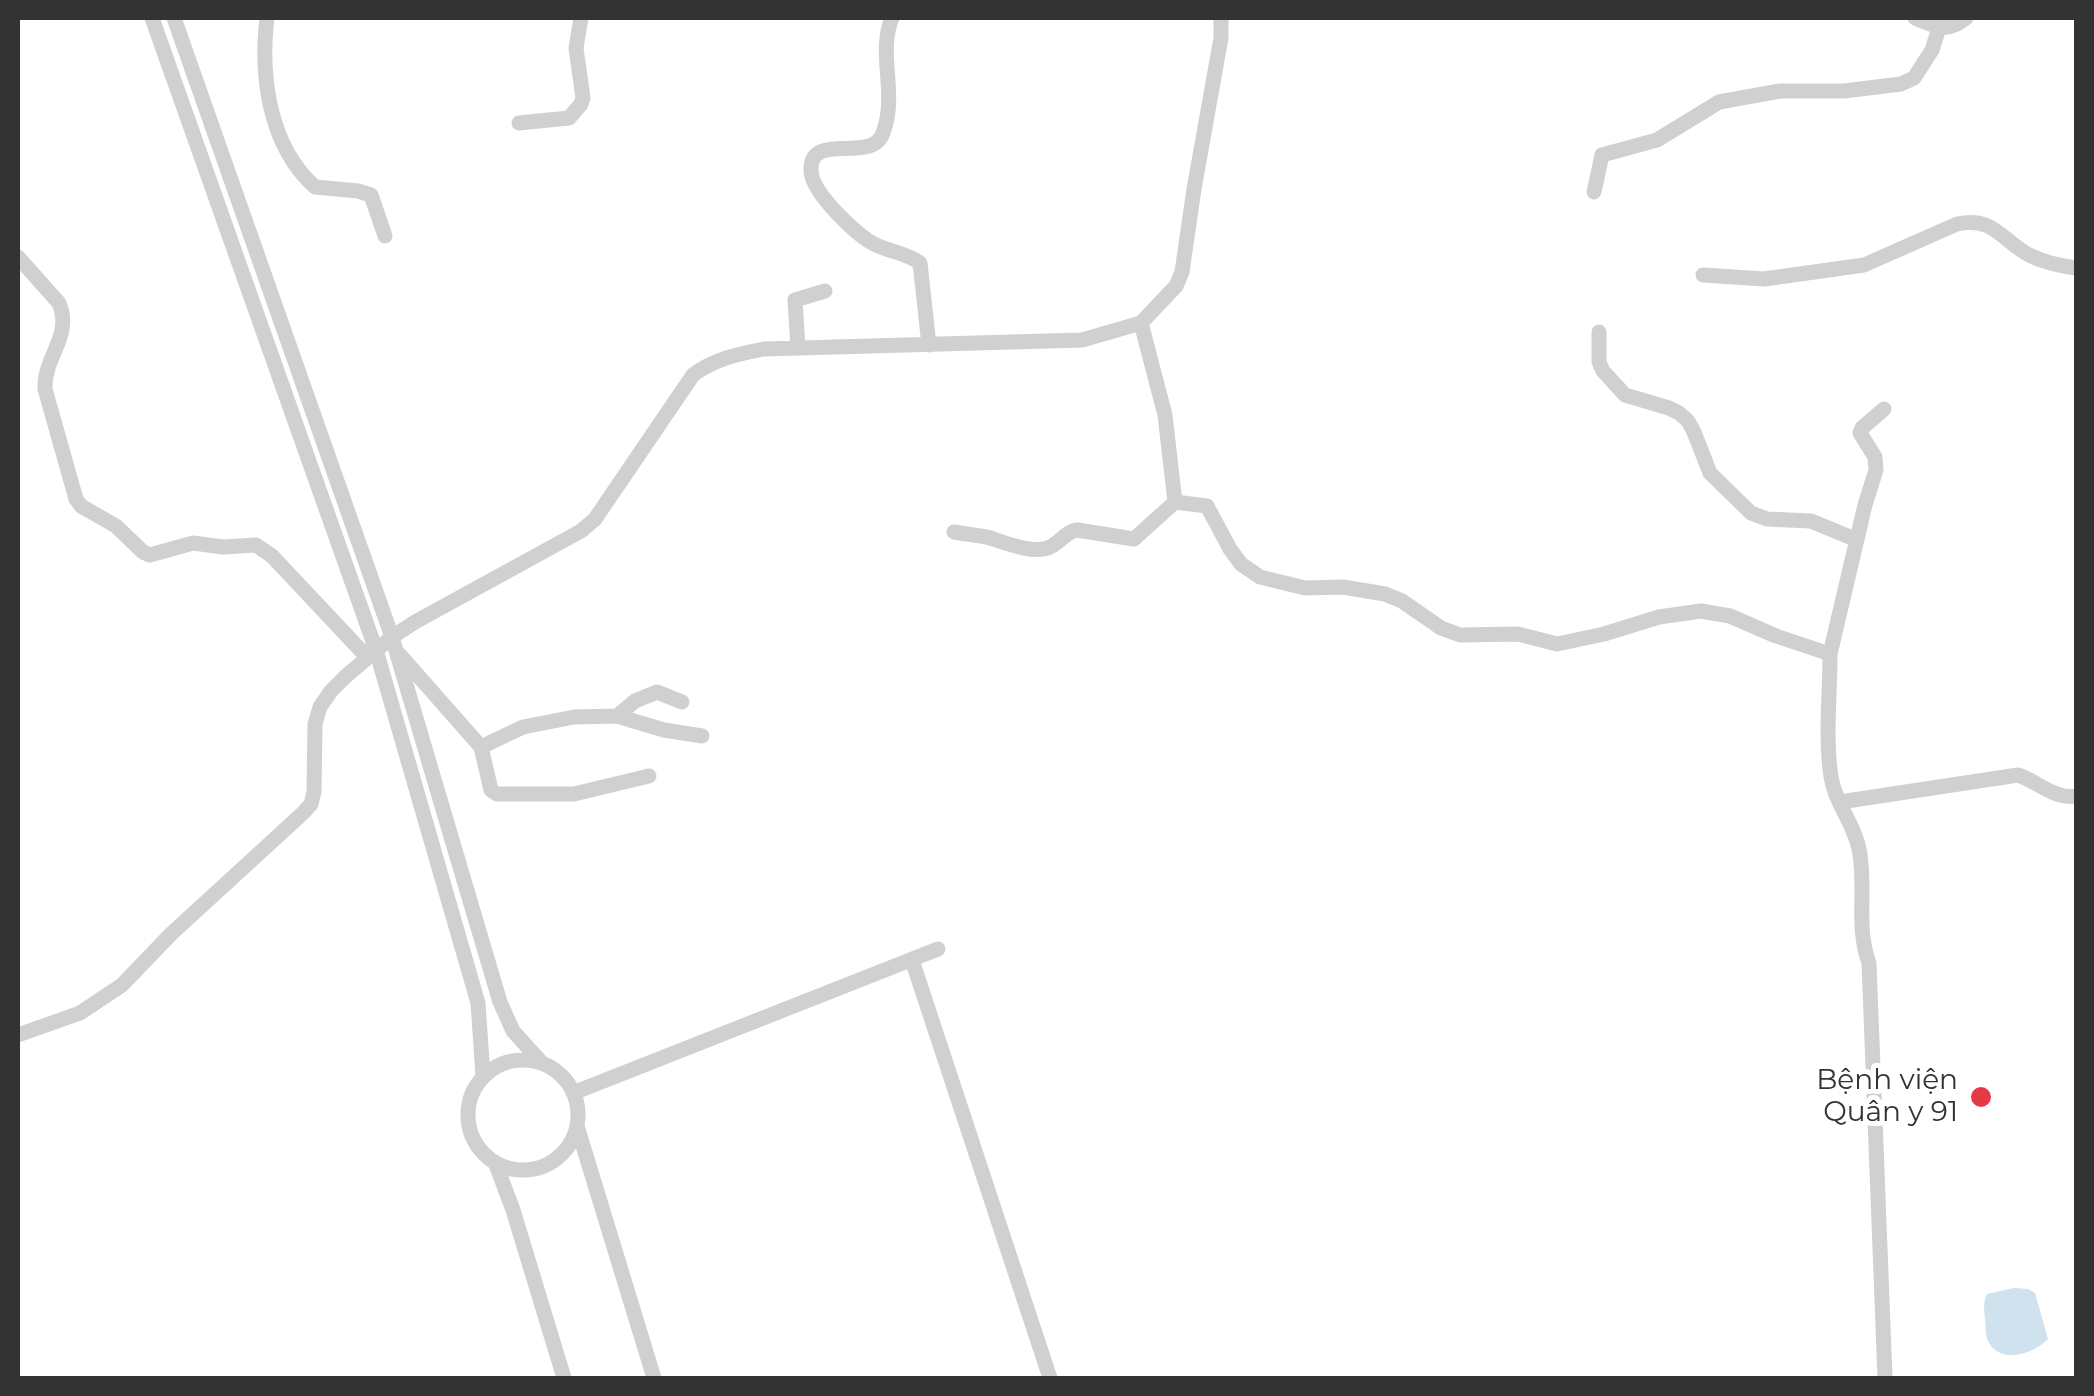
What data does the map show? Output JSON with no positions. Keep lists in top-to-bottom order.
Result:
{
  "places": ["Bệnh viện Quân y 91"]
}
